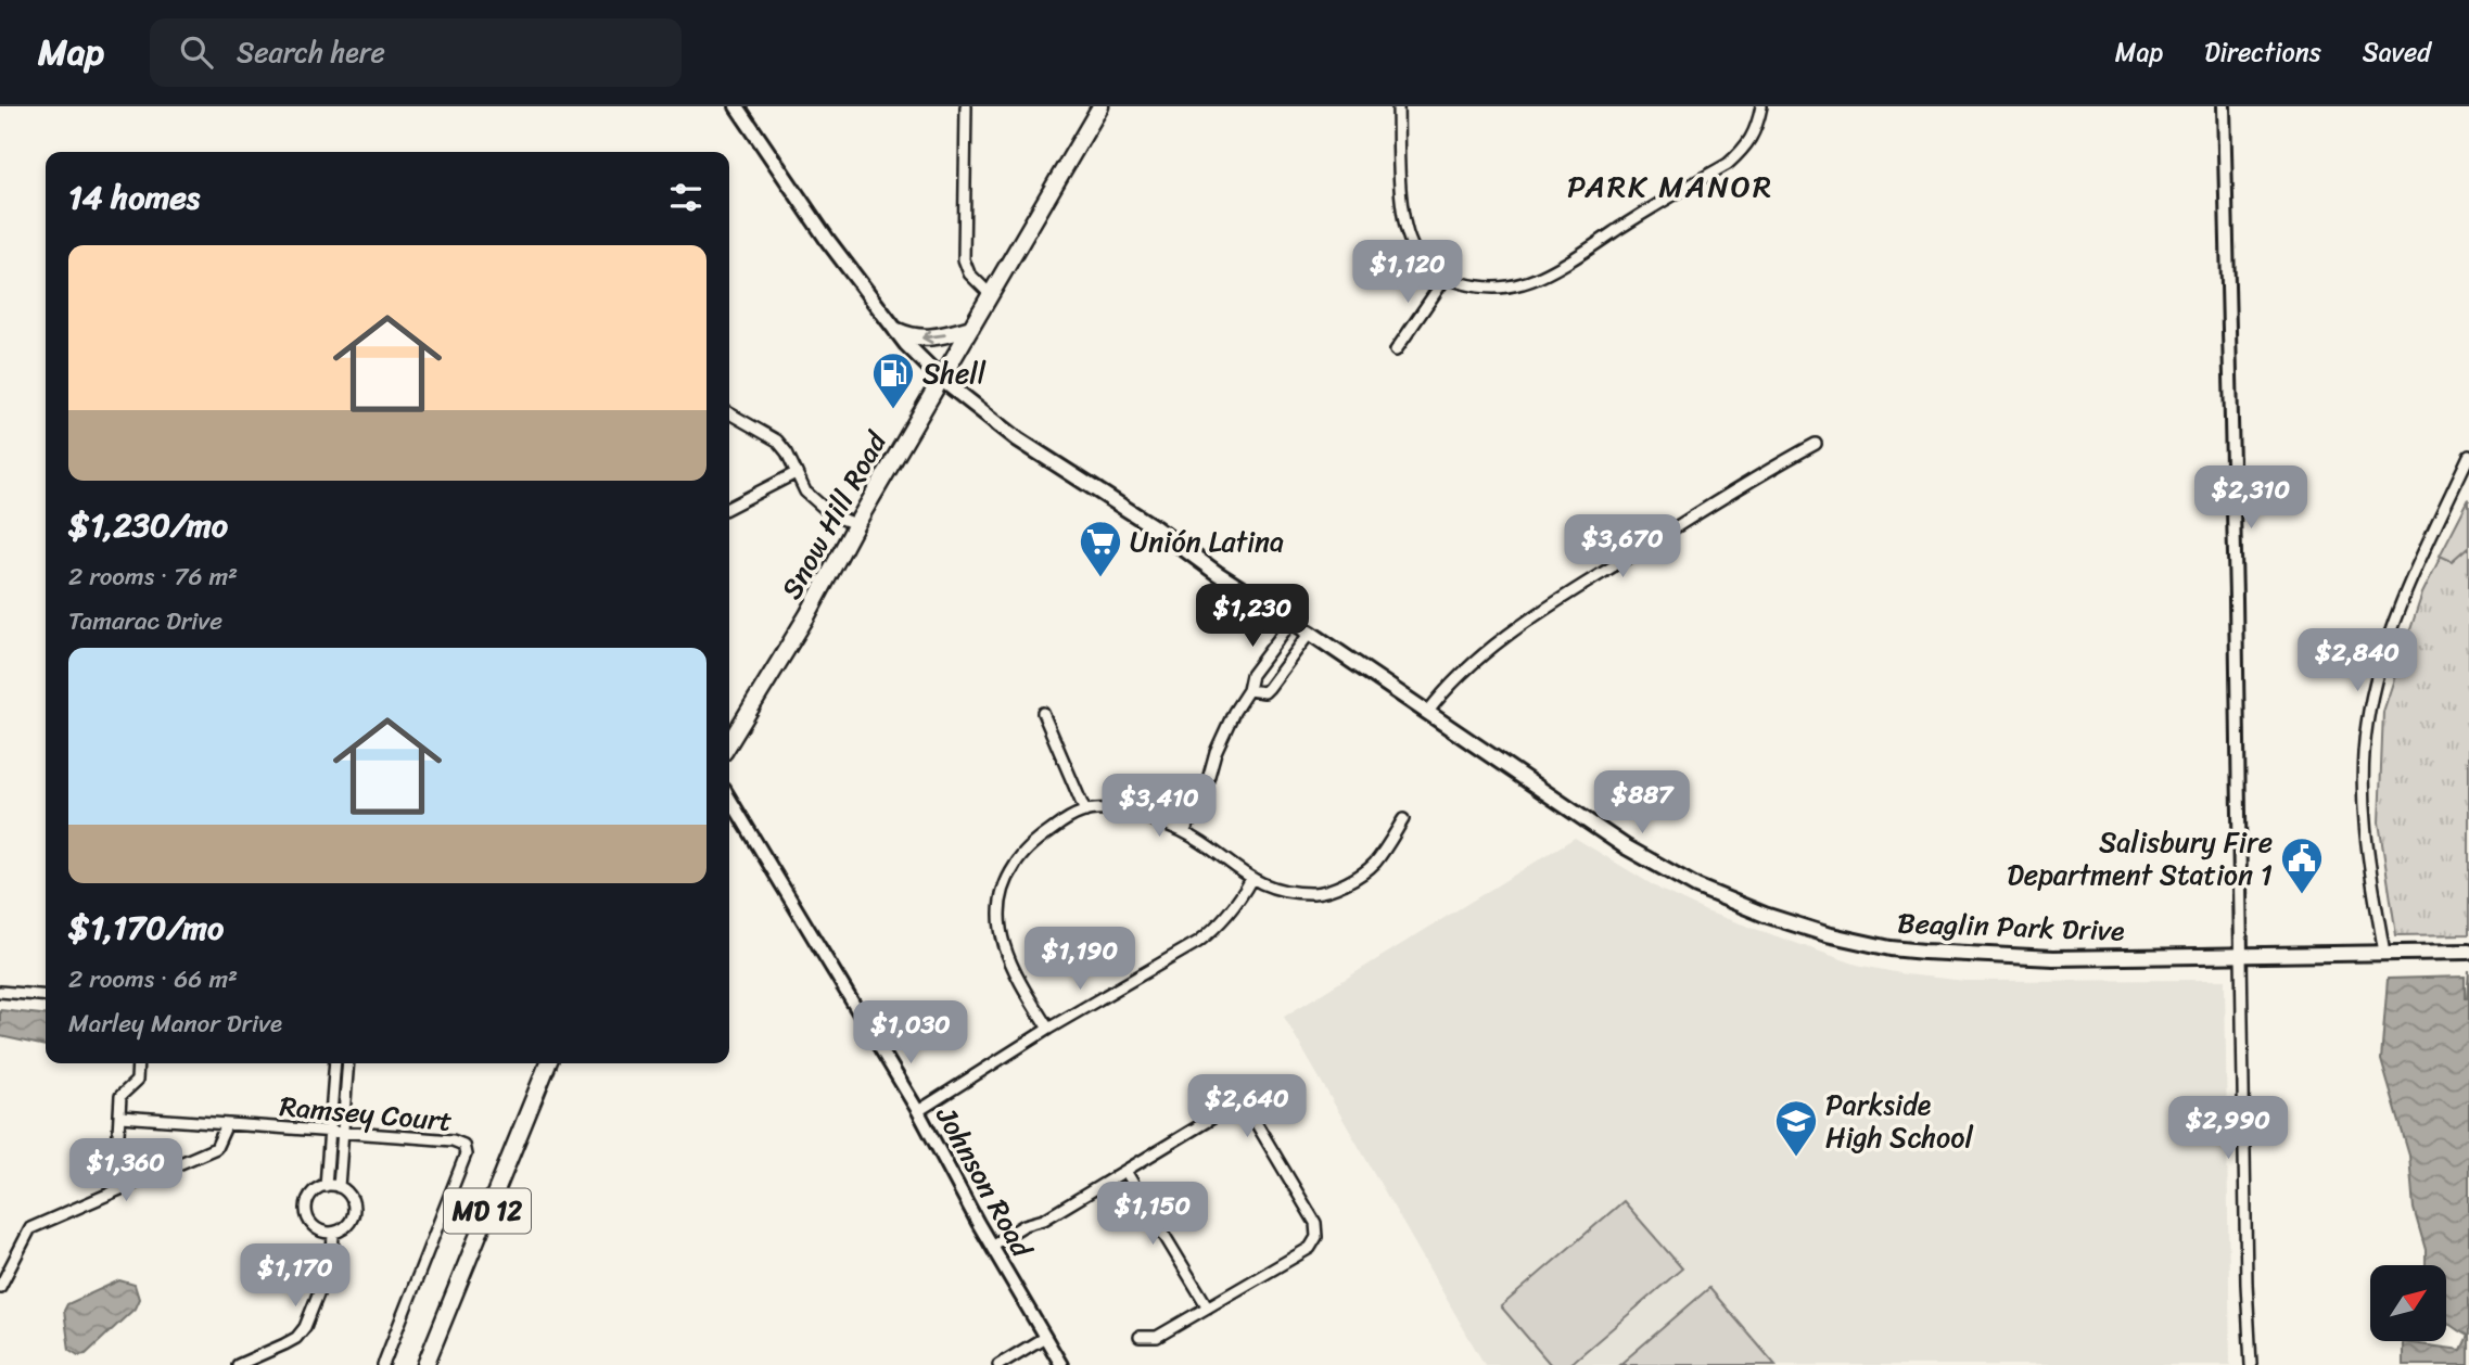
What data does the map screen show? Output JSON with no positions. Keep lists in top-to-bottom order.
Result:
{
  "streets": {
    "main road": ["Snow Hill Road", "Beaglin Park Drive", "MD 12"],
    "street": ["Ramsey Court", "Johnson Road"]
  },
  "crossings": [
    ["Snow Hill Road", "Beaglin Park Drive"]
  ],
  "districts": ["PARK MANOR"],
  "places": {
    "fuel station": ["Shell"],
    "supermarket": ["Unión Latina"],
    "public building": ["Salisbury Fire Department Station 1"],
    "school or university": ["Parkside High School"]
  },
  "north": "top right",
  "page": {
    "header": "Map",
    "search": "Search here",
    "nav": ["Map", "Directions", "Saved"],
    "heading": "14 homes",
    "price": [
      "$1,120",
      "$2,310",
      "$3,670",
      "$1,230",
      "$2,840",
      "$887",
      "$3,410",
      "$1,190",
      "$1,030",
      "$2,640",
      "$2,990",
      "$1,360",
      "$1,150",
      "$1,170"
    ],
    "list": [
      {
        "name": "$1,230/mo",
        "note": "2 rooms · 76 m² · Tamarac Drive"
      },
      {
        "name": "$1,170/mo",
        "note": "2 rooms · 66 m² · Marley Manor Drive"
      }
    ]
  }
}
